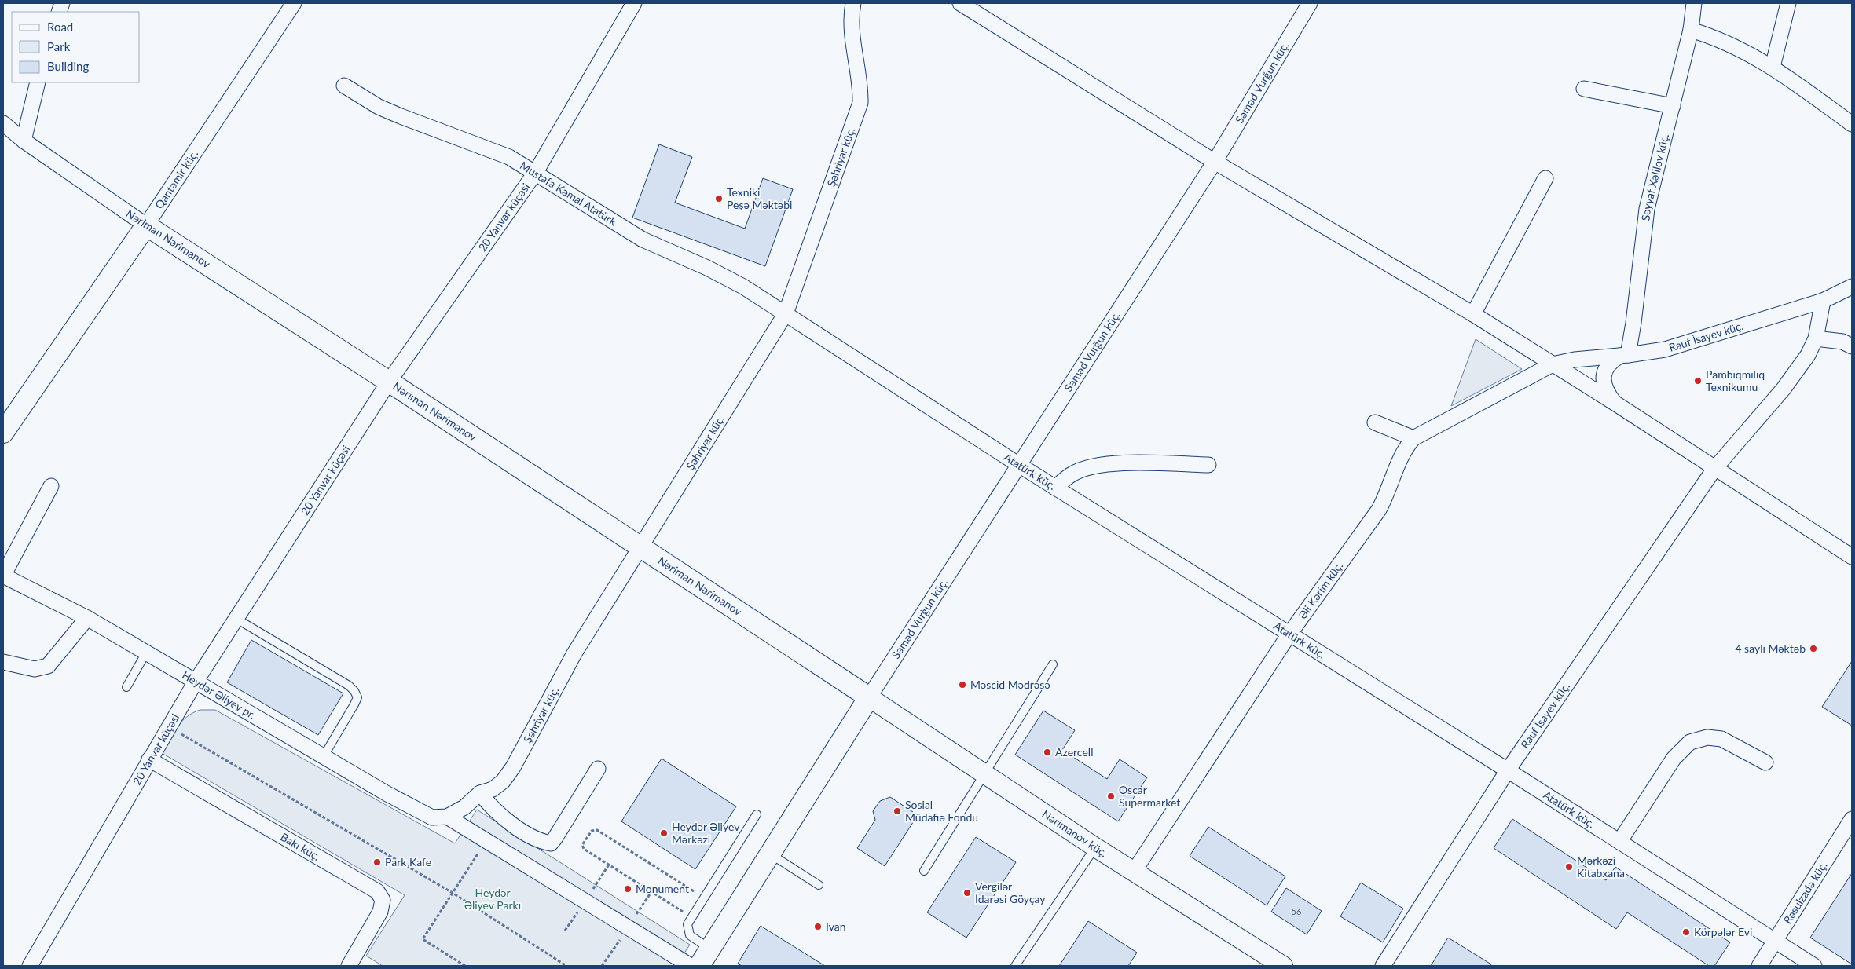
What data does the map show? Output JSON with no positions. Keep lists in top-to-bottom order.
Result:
{
  "streets": {
    "main road": ["Qantəmir küç.", "Nəriman Nərimanov"],
    "street": [
      "Səməd Vurğun küç.",
      "Şəhriyar küç.",
      "Səyyaf Xəlilov küç.",
      "Mustafa Kəmal Atatürk",
      "20 Yanvar küçəsi",
      "Rauf İsayev küç.",
      "Atatürk küç.",
      "Əli Kərim küç.",
      "Heydər Əliyev pr.",
      "Nərimanov küç.",
      "Bakı küç.",
      "Rəsulzadə küç."
    ]
  },
  "crossings": [
    ["Səməd Vurğun küç.", "Nəriman Nərimanov"],
    ["Səməd Vurğun küç.", "Atatürk küç."],
    ["Səməd Vurğun küç.", "Nərimanov küç."],
    ["Şəhriyar küç.", "Mustafa Kəmal Atatürk"],
    ["Şəhriyar küç.", "Nəriman Nərimanov"],
    ["Şəhriyar küç.", "Atatürk küç."],
    ["Şəhriyar küç.", "Heydər Əliyev pr."],
    ["Səyyaf Xəlilov küç.", "Rauf İsayev küç."],
    ["Qantəmir küç.", "Nəriman Nərimanov"],
    ["Mustafa Kəmal Atatürk", "20 Yanvar küçəsi"],
    ["Mustafa Kəmal Atatürk", "Atatürk küç."],
    ["20 Yanvar küçəsi", "Nəriman Nərimanov"],
    ["20 Yanvar küçəsi", "Heydər Əliyev pr."],
    ["20 Yanvar küçəsi", "Bakı küç."],
    ["Nəriman Nərimanov", "Nərimanov küç."],
    ["Rauf İsayev küç.", "Atatürk küç."],
    ["Atatürk küç.", "Əli Kərim küç."],
    ["Atatürk küç.", "Rəsulzadə küç."],
    ["Əli Kərim küç.", "Nərimanov küç."]
  ],
  "parks": ["Heydər Əliyev Parkı"],
  "places": [
    "Texniki Peşə Məktəbi",
    "Pambıqmılıq Texnikumu",
    "4 saylı Məktəb",
    "Məscid Mədrəsə",
    "Azercell",
    "Oscar Supermarket",
    "Sosial Müdafiə Fondu",
    "Heydər Əliyev Mərkəzi",
    "Park Kafe",
    "Mərkəzi Kitabxana",
    "Monument",
    "Vergilər İdarəsi Göyçay",
    "Ivan",
    "Körpələr Evi"
  ],
  "house_numbers": ["56"],
  "legend": ["Road", "Park", "Building"]
}
